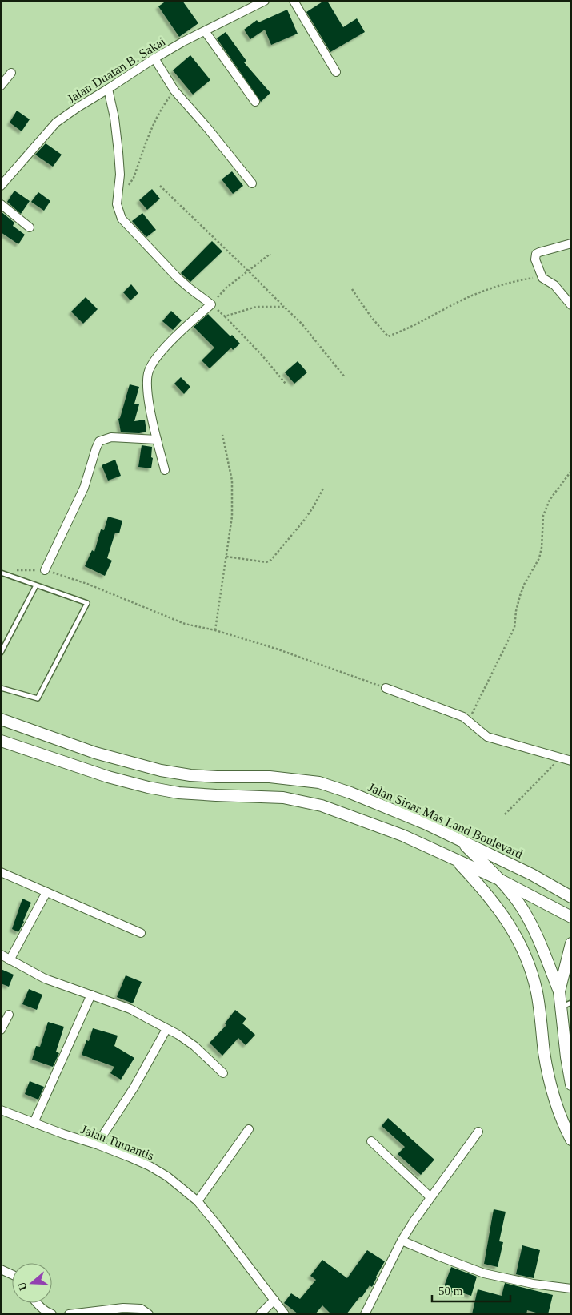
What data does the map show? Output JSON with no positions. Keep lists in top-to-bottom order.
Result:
{
  "streets": {
    "street": ["Jalan Duatan B. Sakai", "Jalan Sinar Mas Land Boulevard", "Jalan Tumantis"]
  },
  "scale_bar": "50 m",
  "north": "left"
}
